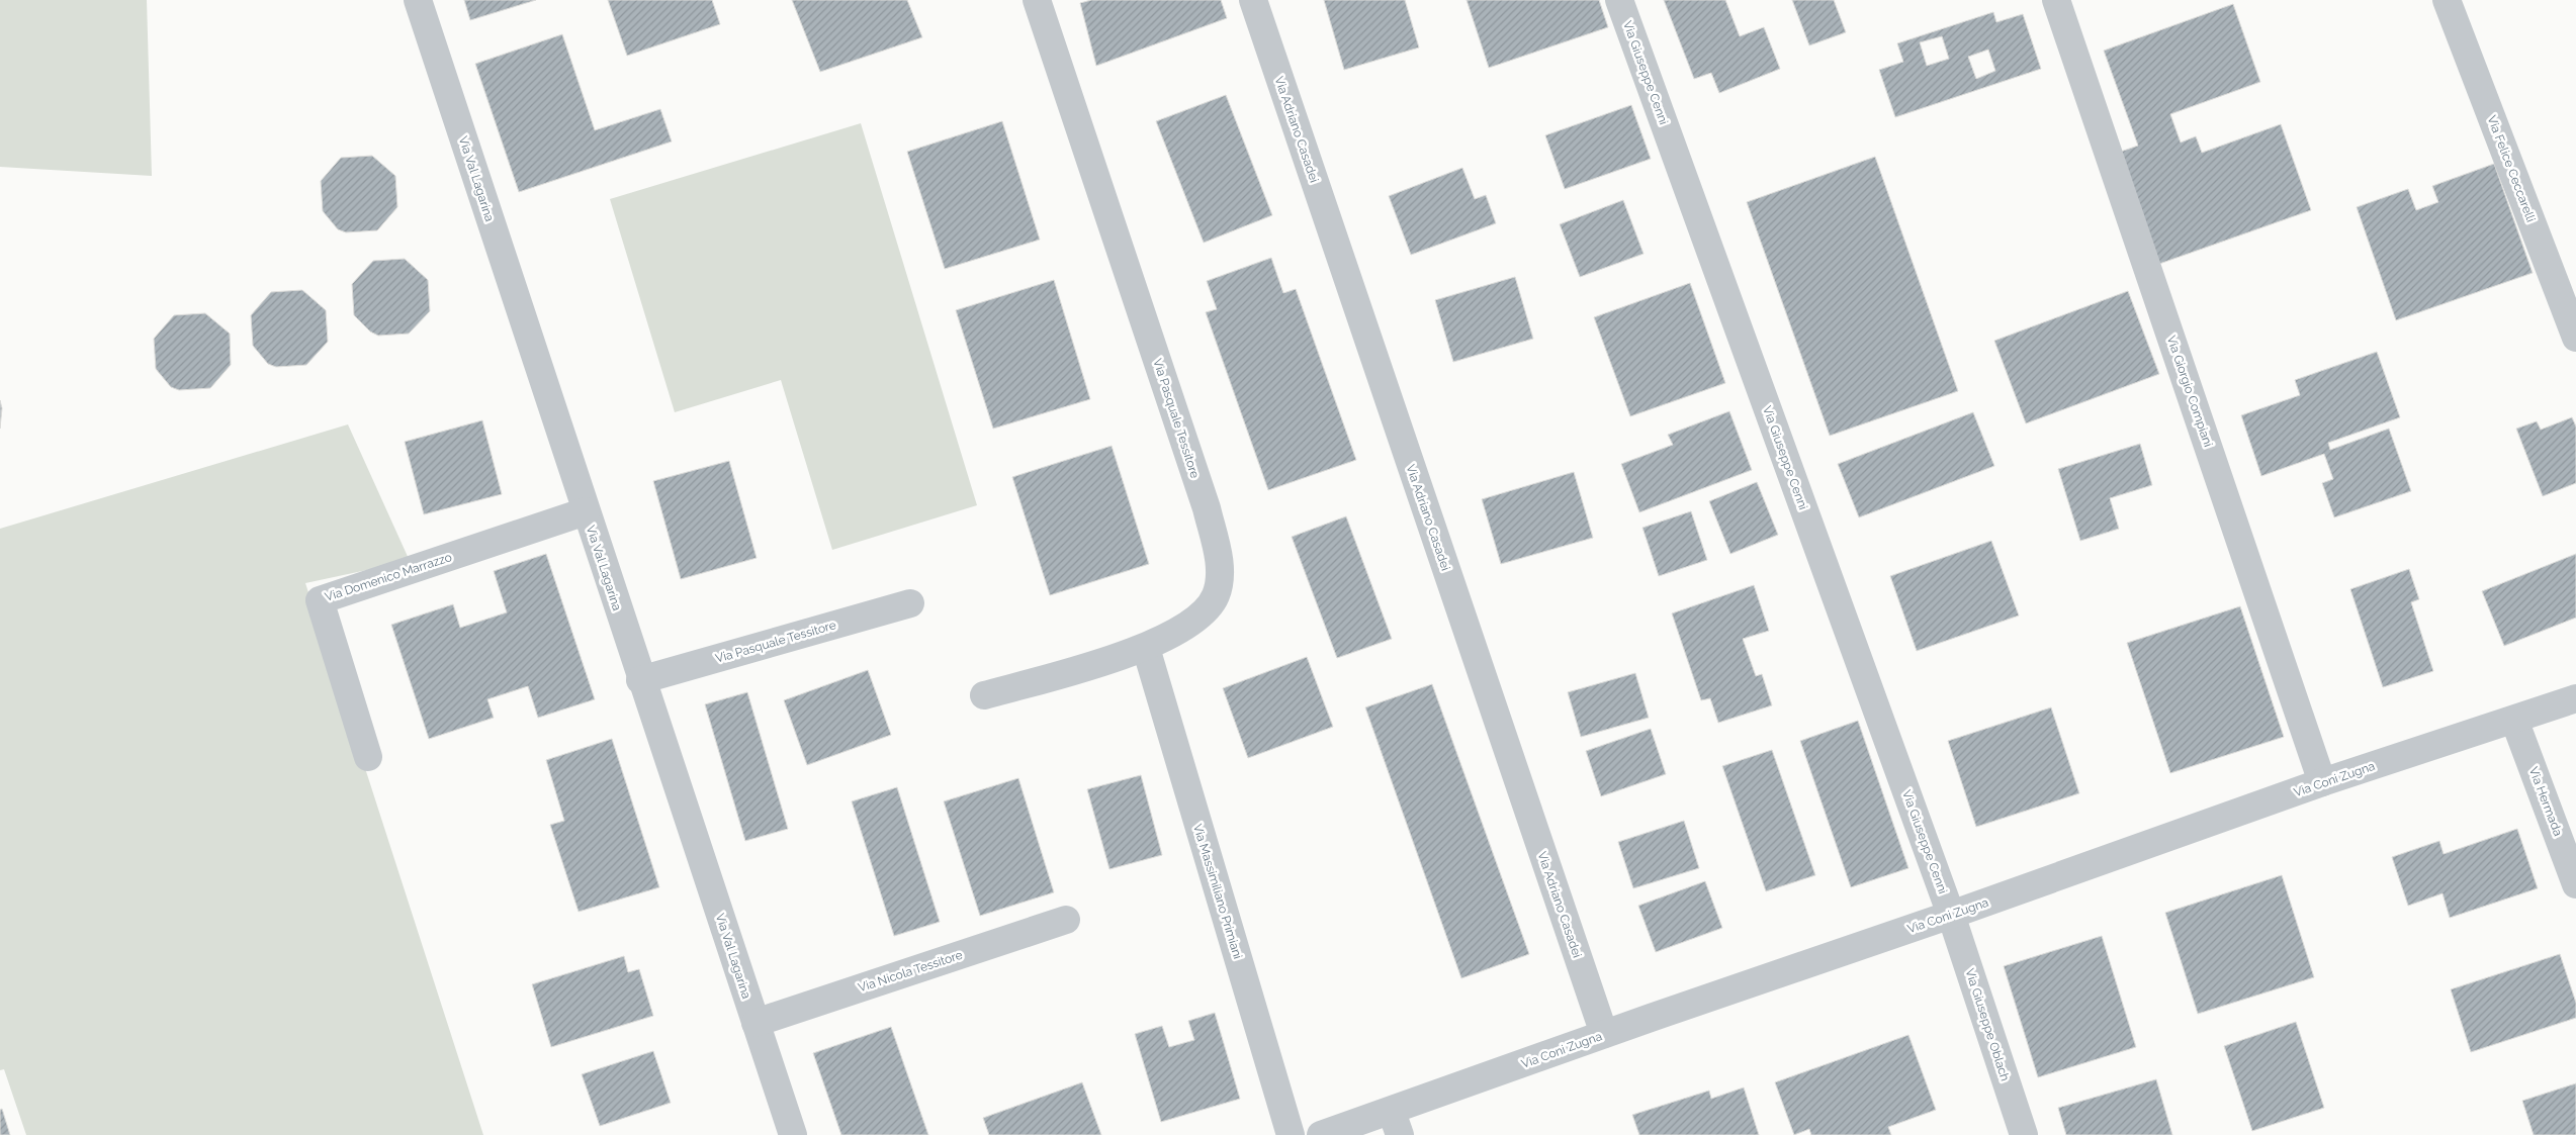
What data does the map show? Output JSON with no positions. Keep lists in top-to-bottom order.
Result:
{
  "streets": {
    "street": [
      "Via Giuseppe Cenni",
      "Via Adriano Casadei",
      "Via Felice Ceccarelli",
      "Via Val Lagarina",
      "Via Giorgio Compiani",
      "Via Pasquale Tessitore",
      "Via Domenico Marrazzo",
      "Via Coni Zugna",
      "Via Hermada",
      "Via Massimiliano Primiani",
      "Via Nicola Tessitore",
      "Via Giuseppe Oblach"
    ]
  },
  "crossings": [
    ["Via Giuseppe Cenni", "Via Coni Zugna"],
    ["Via Giuseppe Cenni", "Via Giuseppe Oblach"],
    ["Via Adriano Casadei", "Via Coni Zugna"],
    ["Via Val Lagarina", "Via Pasquale Tessitore"],
    ["Via Val Lagarina", "Via Domenico Marrazzo"],
    ["Via Val Lagarina", "Via Nicola Tessitore"],
    ["Via Giorgio Compiani", "Via Coni Zugna"],
    ["Via Pasquale Tessitore", "Via Massimiliano Primiani"],
    ["Via Coni Zugna", "Via Hermada"],
    ["Via Coni Zugna", "Via Giuseppe Oblach"]
  ]
}
